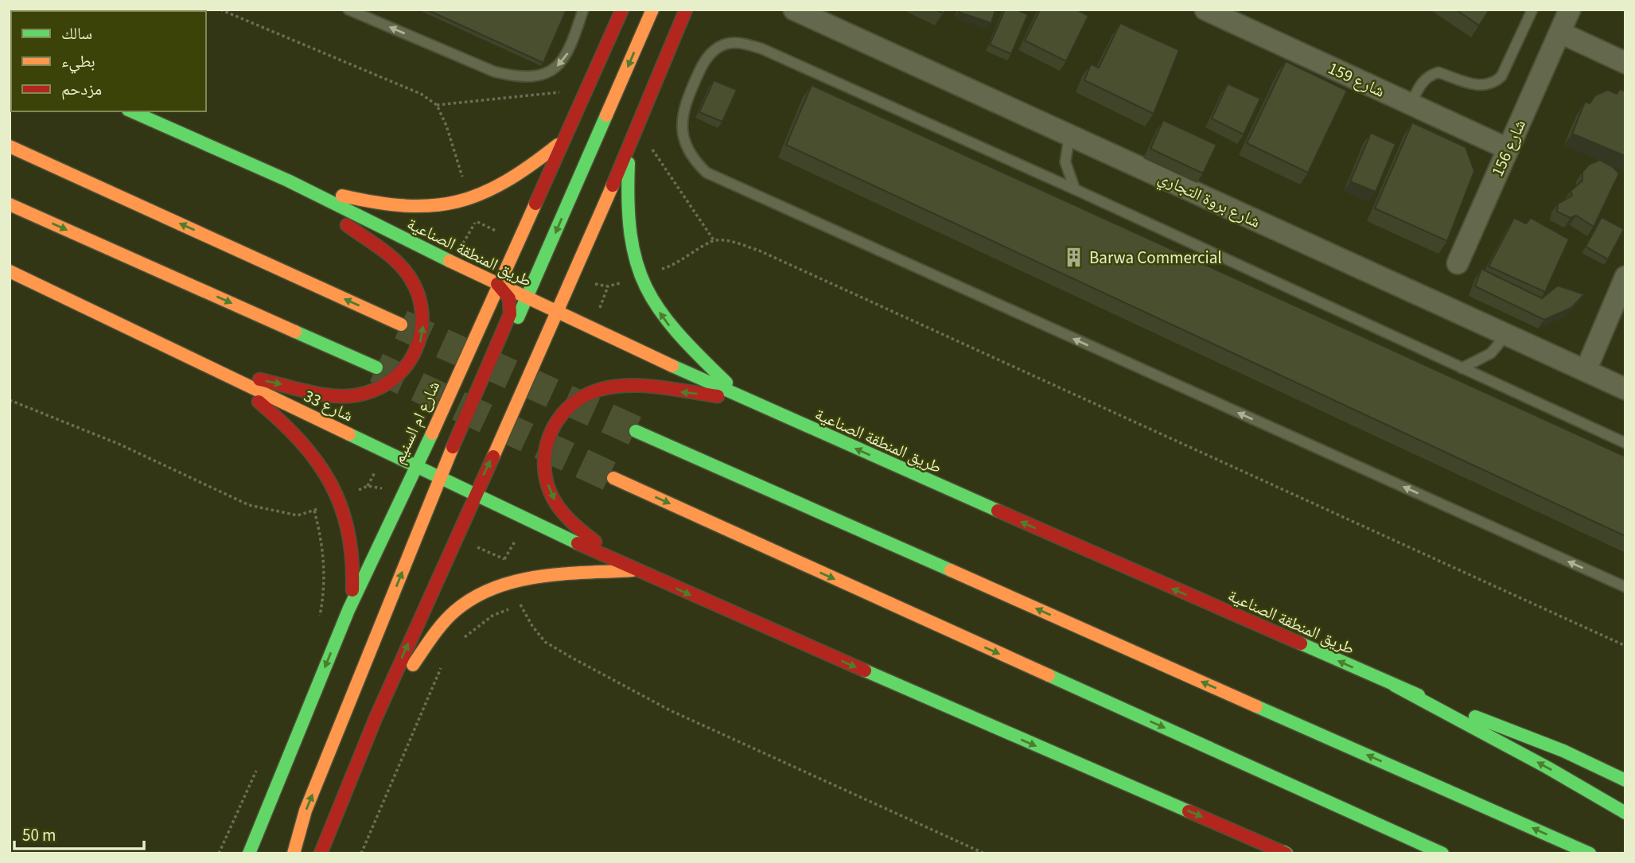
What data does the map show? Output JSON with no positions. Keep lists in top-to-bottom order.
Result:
{
  "streets": {
    "main road": ["طريق المنطقة الصناعية", "شارع 33", "شارع ام السنيم"],
    "street": ["شارع 159", "شارع 156", "شارع بروة التجاري"]
  },
  "crossings": [
    ["شارع 159", "شارع 156"],
    ["طريق المنطقة الصناعية", "شارع ام السنيم"],
    ["شارع 33", "شارع ام السنيم"]
  ],
  "places": {
    "building": ["Barwa Commercial"]
  },
  "legend": ["سالك", "بطيء", "مزدحم"],
  "scale_bar": "50 m"
}
